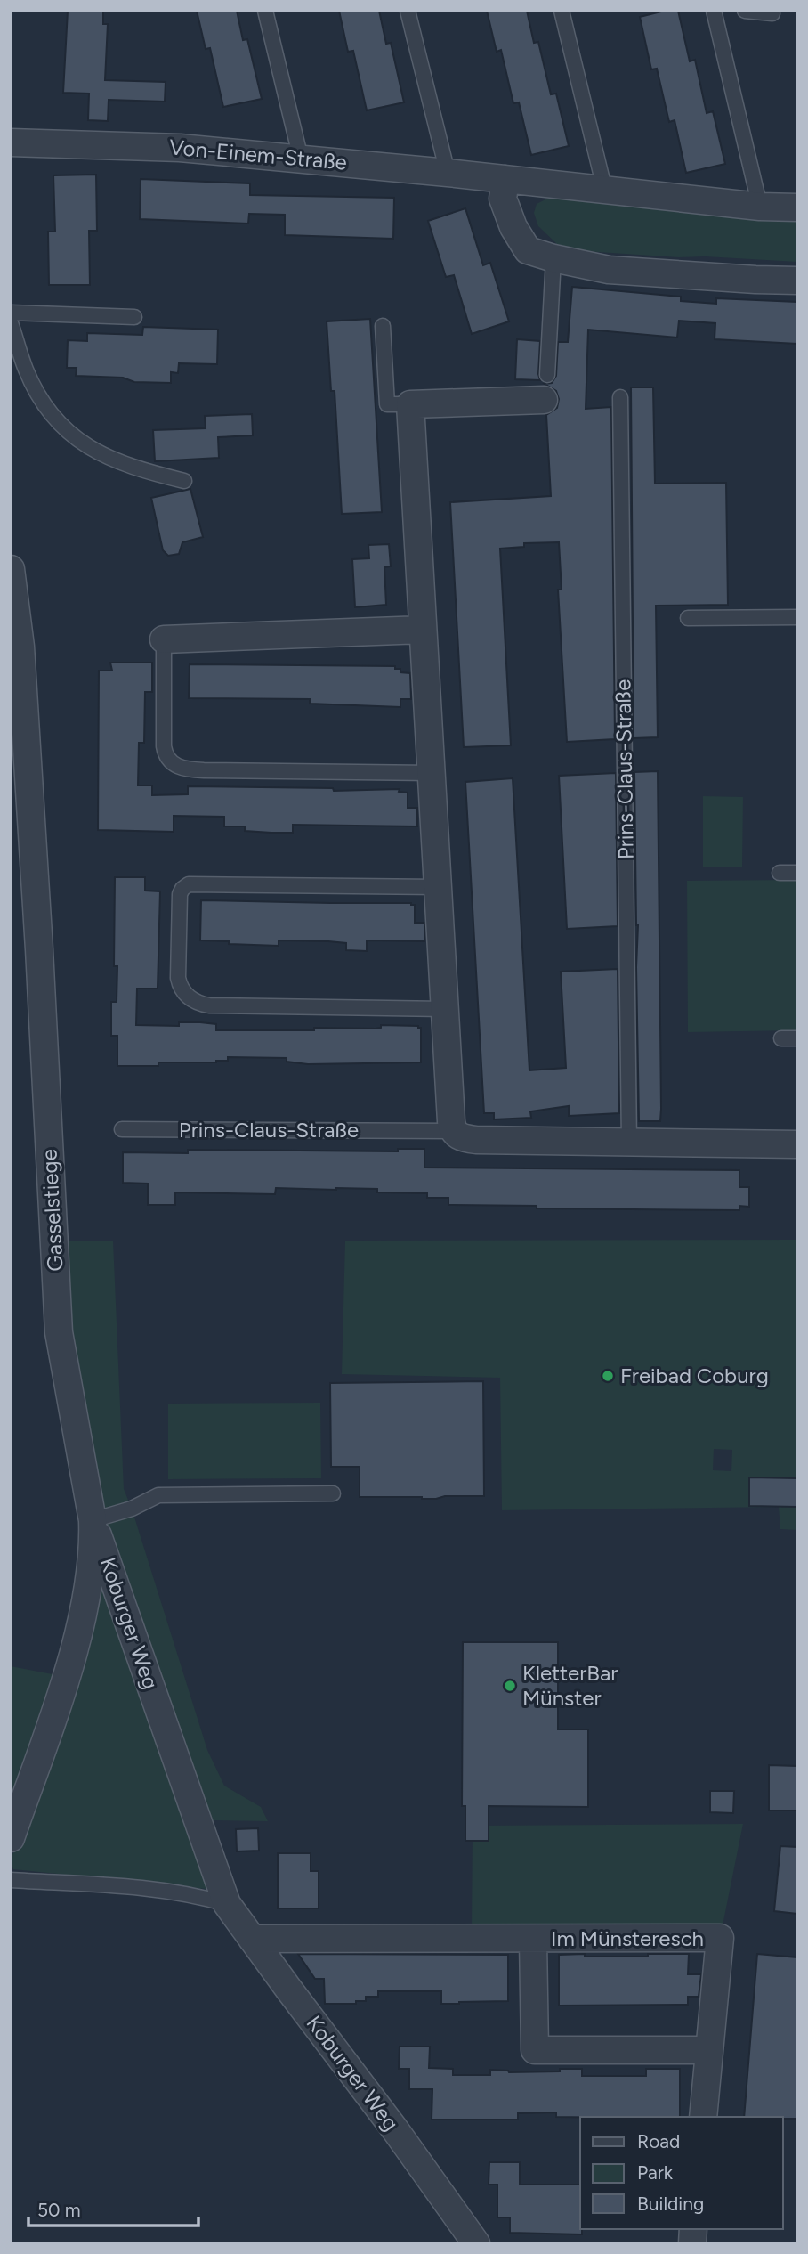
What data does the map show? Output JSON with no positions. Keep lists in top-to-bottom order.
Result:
{
  "streets": {
    "street": [
      "Von-Einem-Straße",
      "Prins-Claus-Straße",
      "Gasselstiege",
      "Koburger Weg",
      "Im Münsteresch"
    ]
  },
  "crossings": [
    ["Gasselstiege", "Koburger Weg"],
    ["Koburger Weg", "Im Münsteresch"]
  ],
  "places": ["Freibad Coburg", "KletterBar Münster"],
  "legend": ["Road", "Park", "Building"],
  "scale_bar": "50 m"
}
